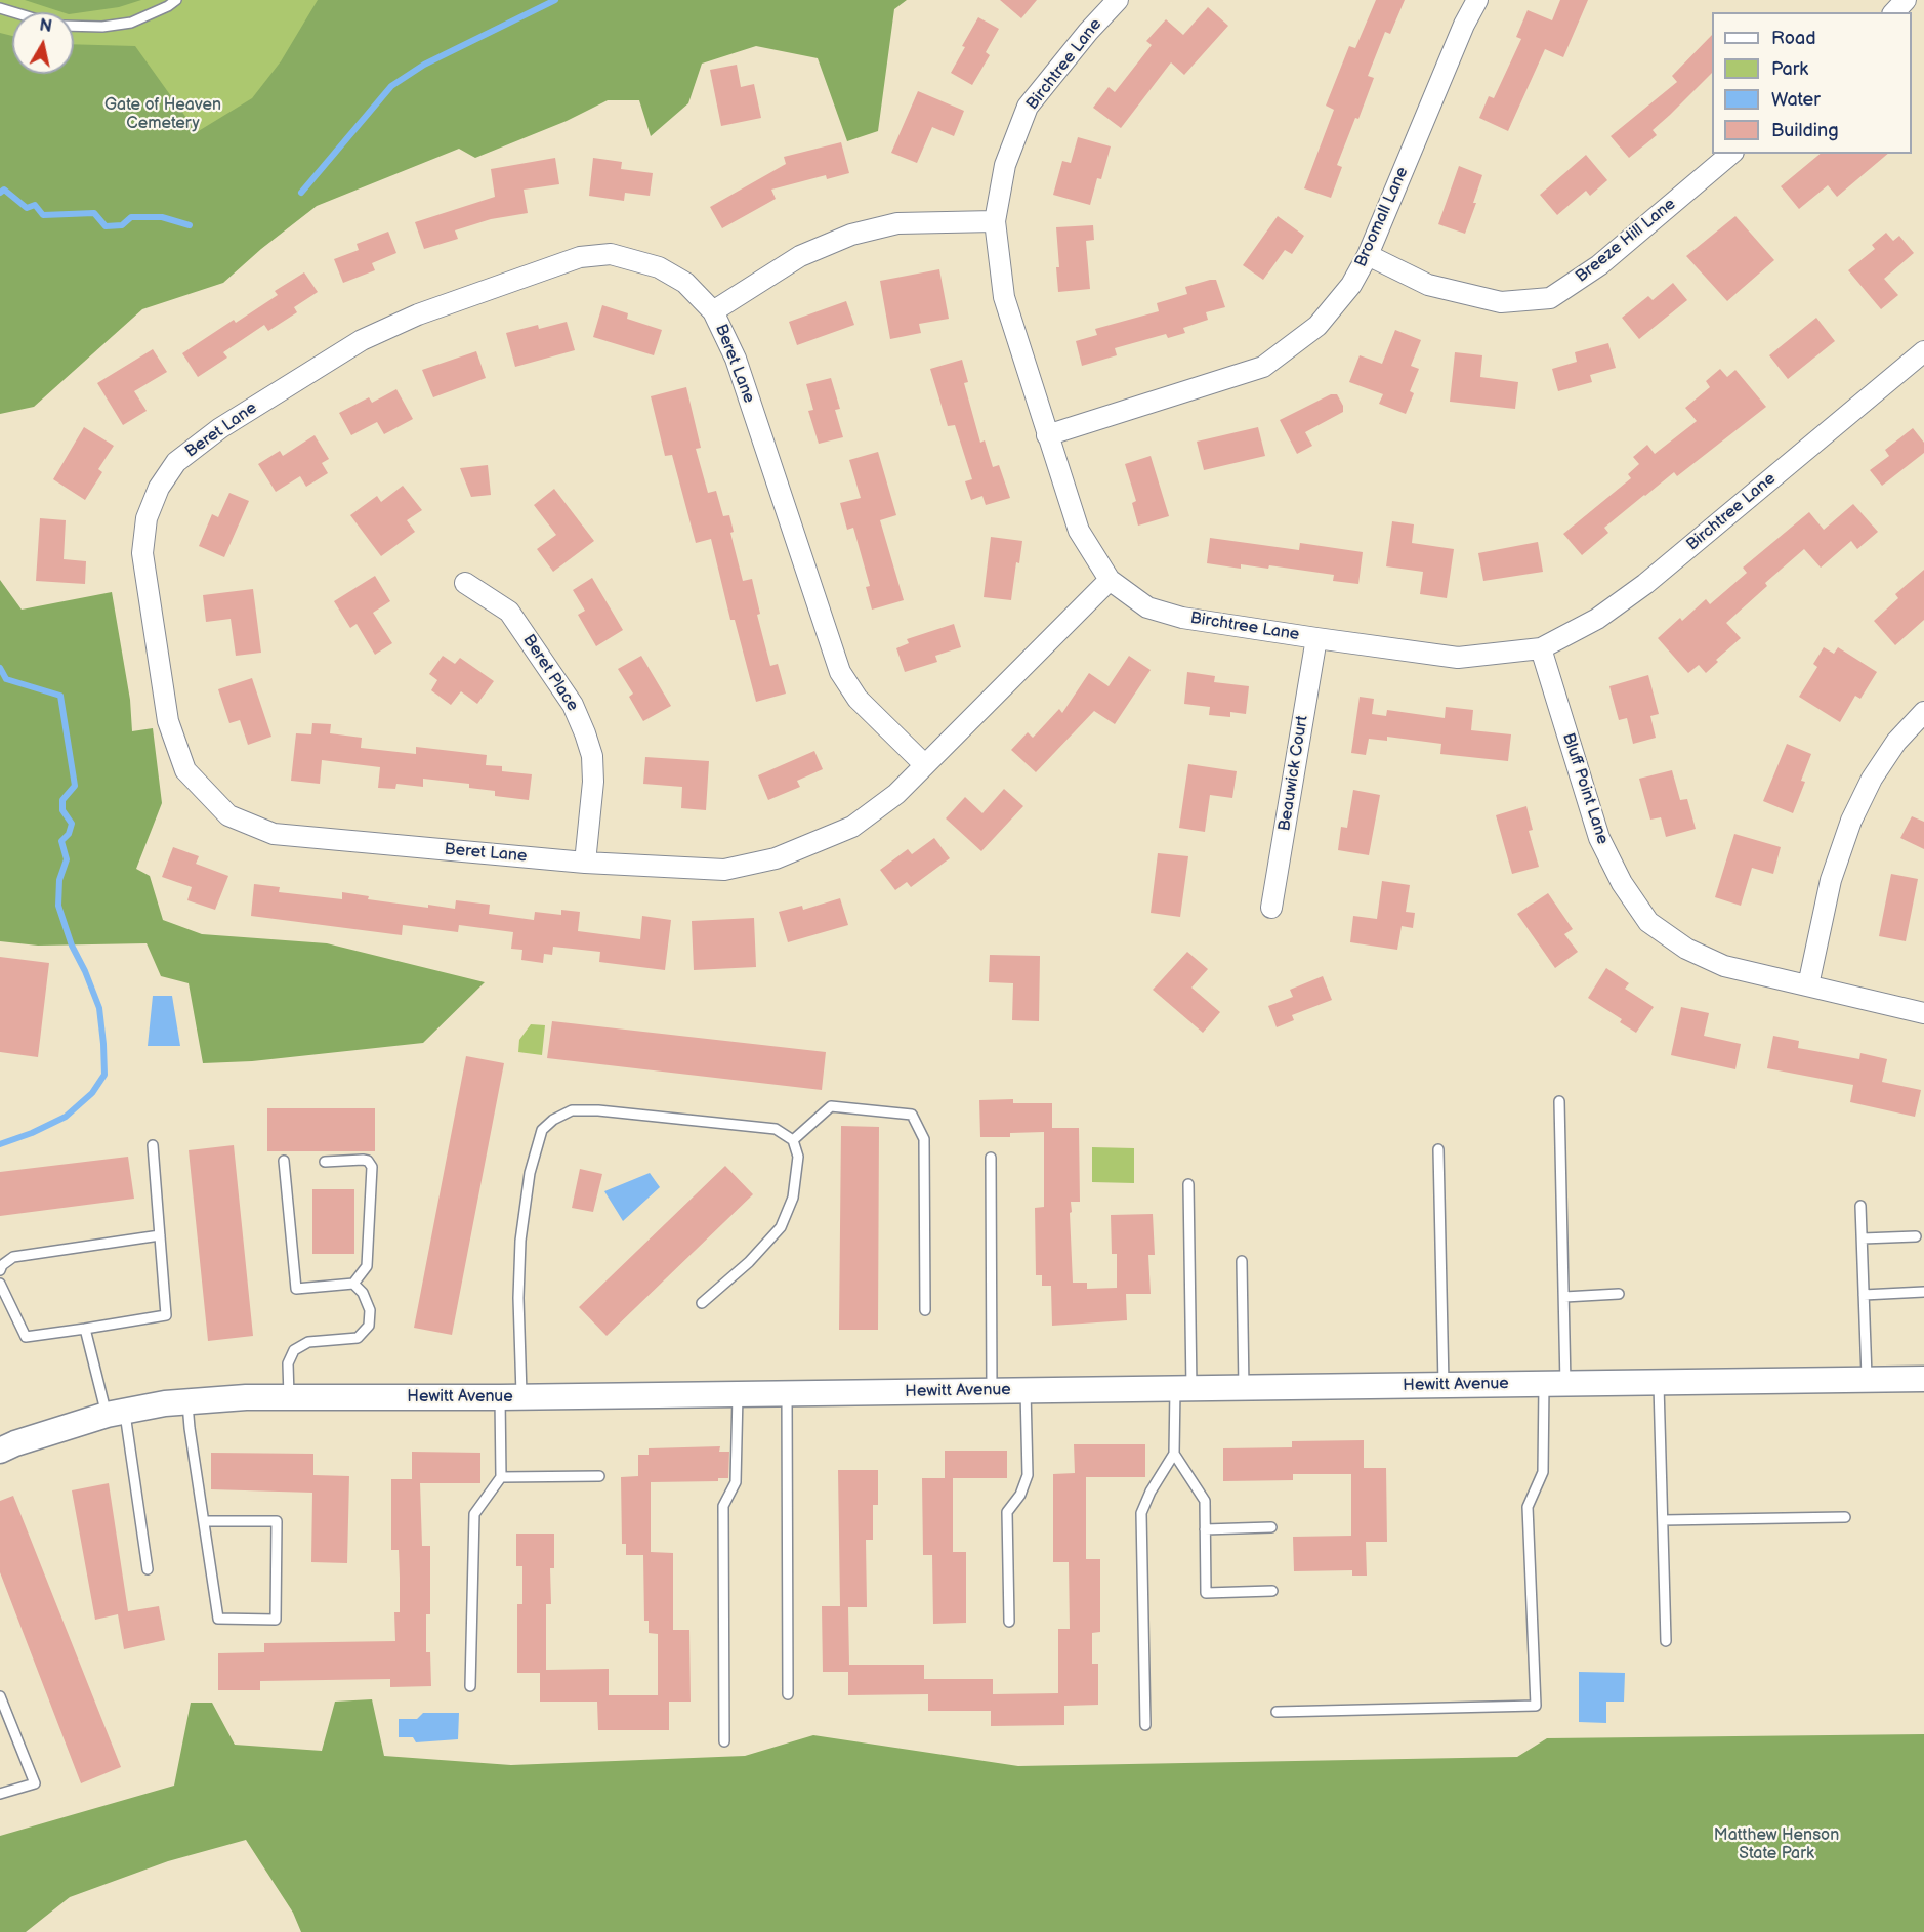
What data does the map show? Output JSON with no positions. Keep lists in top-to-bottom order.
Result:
{
  "streets": {
    "street": [
      "Birchtree Lane",
      "Broomall Lane",
      "Breeze Hill Lane",
      "Beret Lane",
      "Beret Place",
      "Beauwick Court",
      "Bluff Point Lane",
      "Hewitt Avenue"
    ]
  },
  "crossings": [
    ["Birchtree Lane", "Broomall Lane"],
    ["Birchtree Lane", "Beret Lane"],
    ["Birchtree Lane", "Beauwick Court"],
    ["Birchtree Lane", "Bluff Point Lane"],
    ["Broomall Lane", "Breeze Hill Lane"],
    ["Beret Lane", "Beret Place"]
  ],
  "parks": ["Gate of Heaven Cemetery", "Matthew Henson State Park"],
  "legend": [
    "Road",
    "Park",
    "Water",
    "Building"
  ],
  "north": "top"
}
